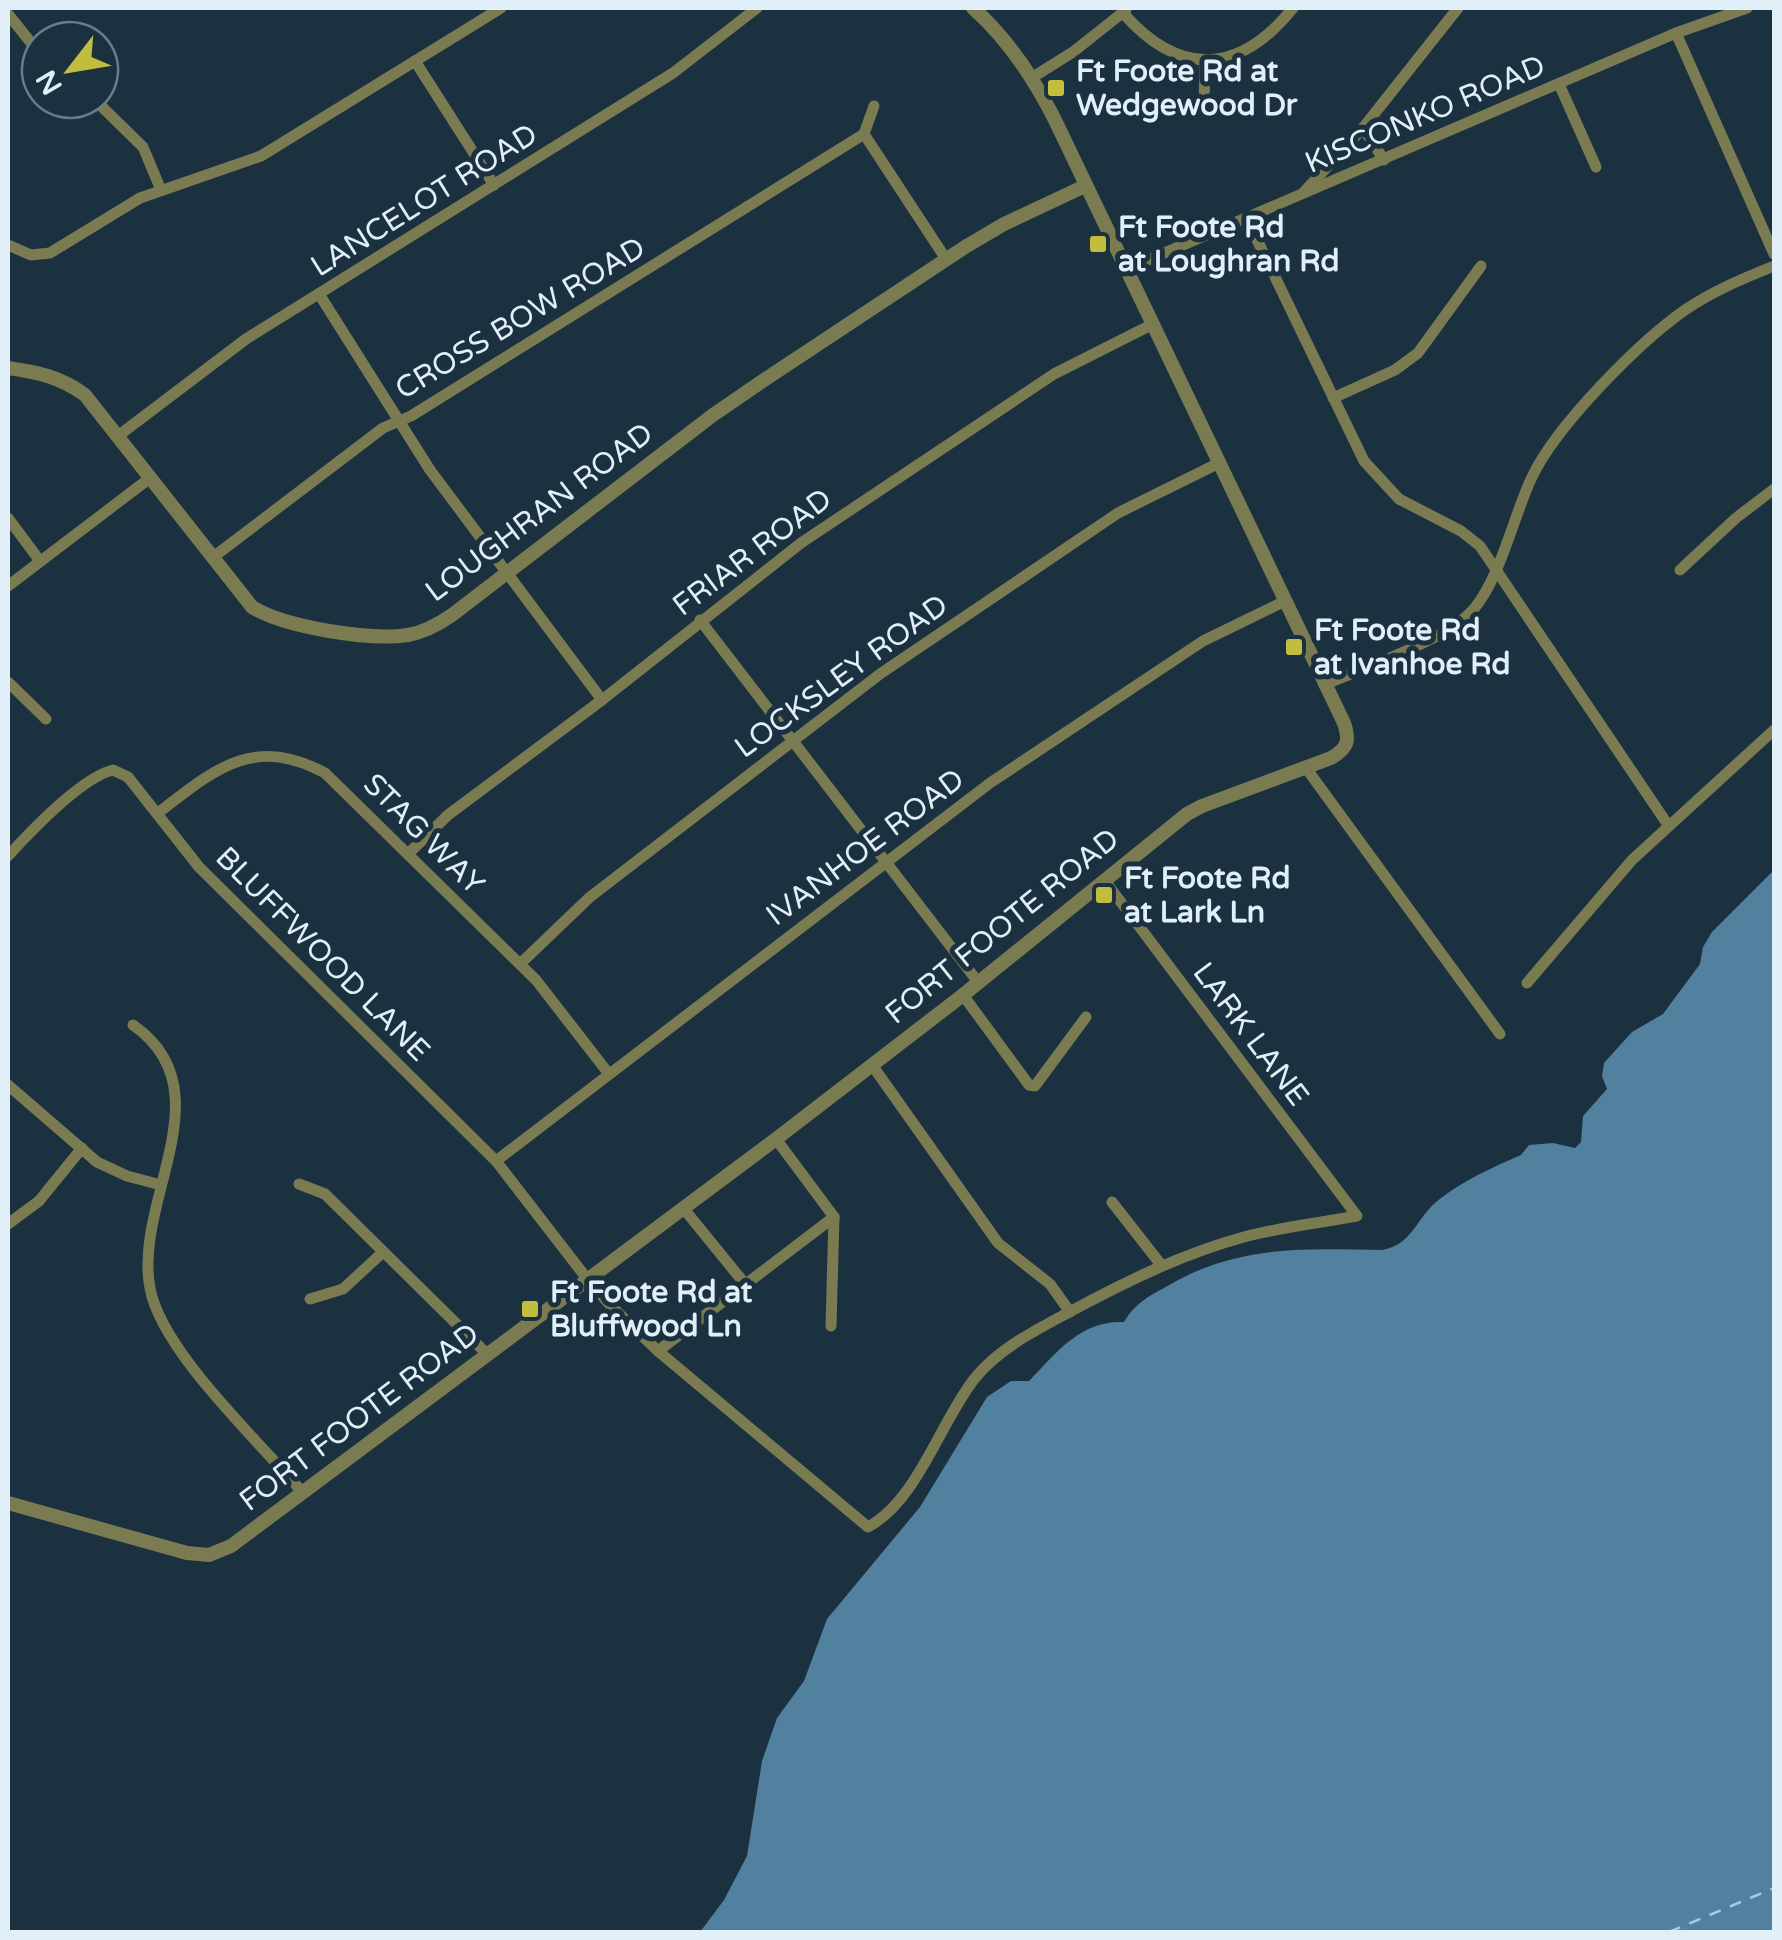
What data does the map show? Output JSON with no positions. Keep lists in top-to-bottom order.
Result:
{
  "streets": {
    "street": [
      "KISCONKO ROAD",
      "LANCELOT ROAD",
      "CROSS BOW ROAD",
      "LOUGHRAN ROAD",
      "FRIAR ROAD",
      "LOCKSLEY ROAD",
      "STAG WAY",
      "IVANHOE ROAD",
      "FORT FOOTE ROAD",
      "BLUFFWOOD LANE",
      "LARK LANE"
    ]
  },
  "crossings": [
    ["KISCONKO ROAD", "FORT FOOTE ROAD"],
    ["LANCELOT ROAD", "LOUGHRAN ROAD"],
    ["CROSS BOW ROAD", "LOUGHRAN ROAD"],
    ["LOUGHRAN ROAD", "FORT FOOTE ROAD"],
    ["FRIAR ROAD", "STAG WAY"],
    ["FRIAR ROAD", "FORT FOOTE ROAD"],
    ["LOCKSLEY ROAD", "STAG WAY"],
    ["LOCKSLEY ROAD", "FORT FOOTE ROAD"],
    ["STAG WAY", "IVANHOE ROAD"],
    ["STAG WAY", "BLUFFWOOD LANE"],
    ["IVANHOE ROAD", "FORT FOOTE ROAD"],
    ["IVANHOE ROAD", "BLUFFWOOD LANE"],
    ["FORT FOOTE ROAD", "BLUFFWOOD LANE"],
    ["FORT FOOTE ROAD", "LARK LANE"]
  ],
  "places": {
    "transit": [
      "Ft Foote Rd at Wedgewood Dr",
      "Ft Foote Rd at Loughran Rd",
      "Ft Foote Rd at Ivanhoe Rd",
      "Ft Foote Rd at Lark Ln",
      "Ft Foote Rd at Bluffwood Ln"
    ]
  },
  "north": "bottom left"
}
